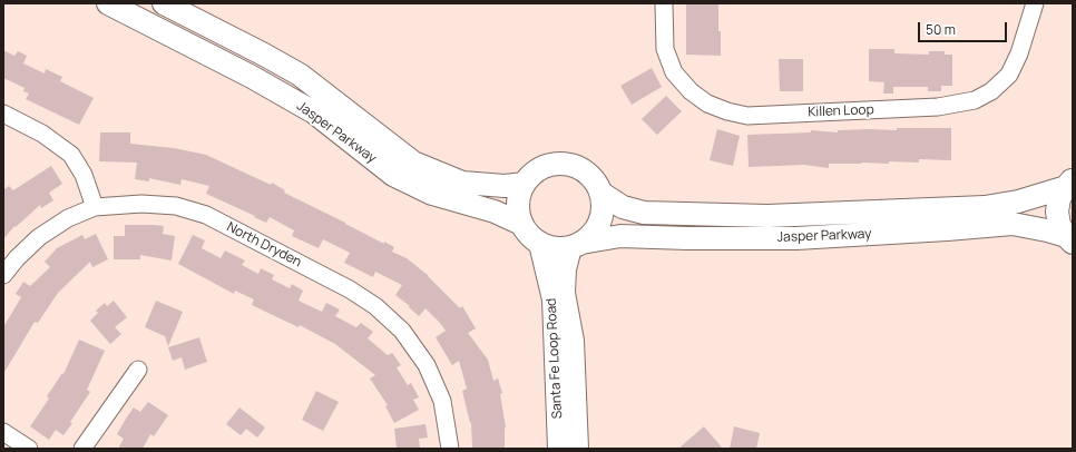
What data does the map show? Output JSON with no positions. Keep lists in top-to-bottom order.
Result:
{
  "streets": {
    "main road": ["Jasper Parkway", "Santa Fe Loop Road"],
    "street": ["Killen Loop", "North Dryden"]
  },
  "crossings": [
    ["Jasper Parkway", "Santa Fe Loop Road"]
  ],
  "scale_bar": "50 m"
}
